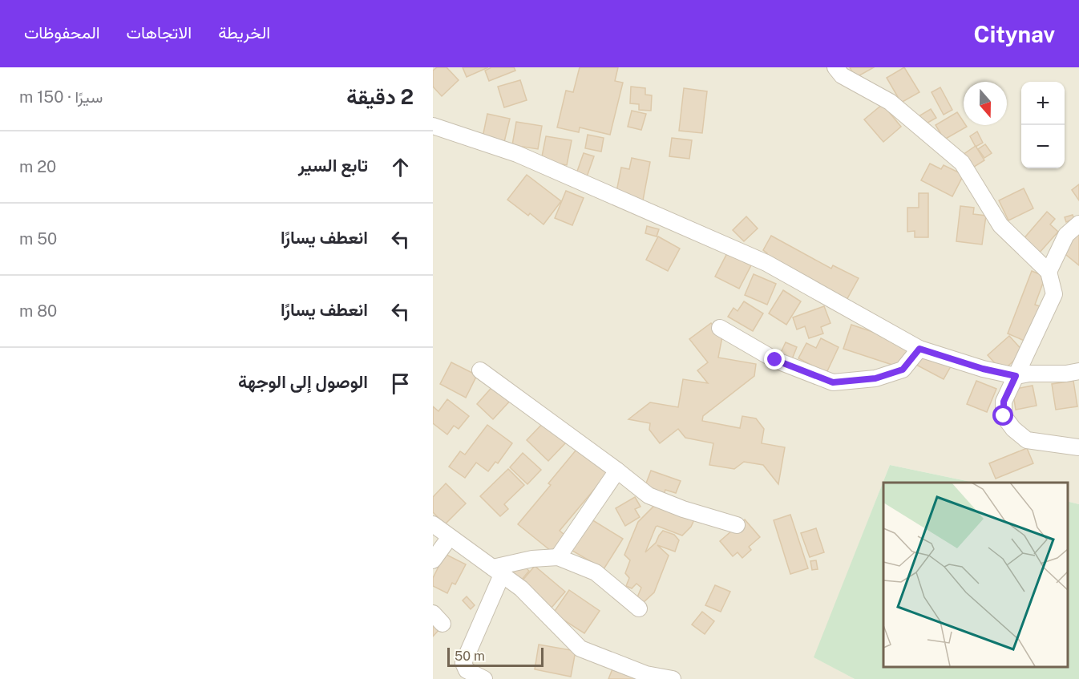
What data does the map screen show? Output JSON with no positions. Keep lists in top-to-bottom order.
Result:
{
  "scale_bar": "50 m",
  "north": "bottom",
  "page": {
    "header": "Citynav",
    "nav": ["الخريطة", "الاتجاهات", "المحفوظات"],
    "heading": ["2 دقيقة", "سيرًا · 150 m"],
    "map_buttons": ["+", "−"],
    "list": [
      ["تابع السير", "20 m"],
      ["انعطف يسارًا", "50 m"],
      ["انعطف يسارًا", "80 m"],
      "الوصول إلى الوجهة"
    ],
    "scale": "50 m"
  }
}
